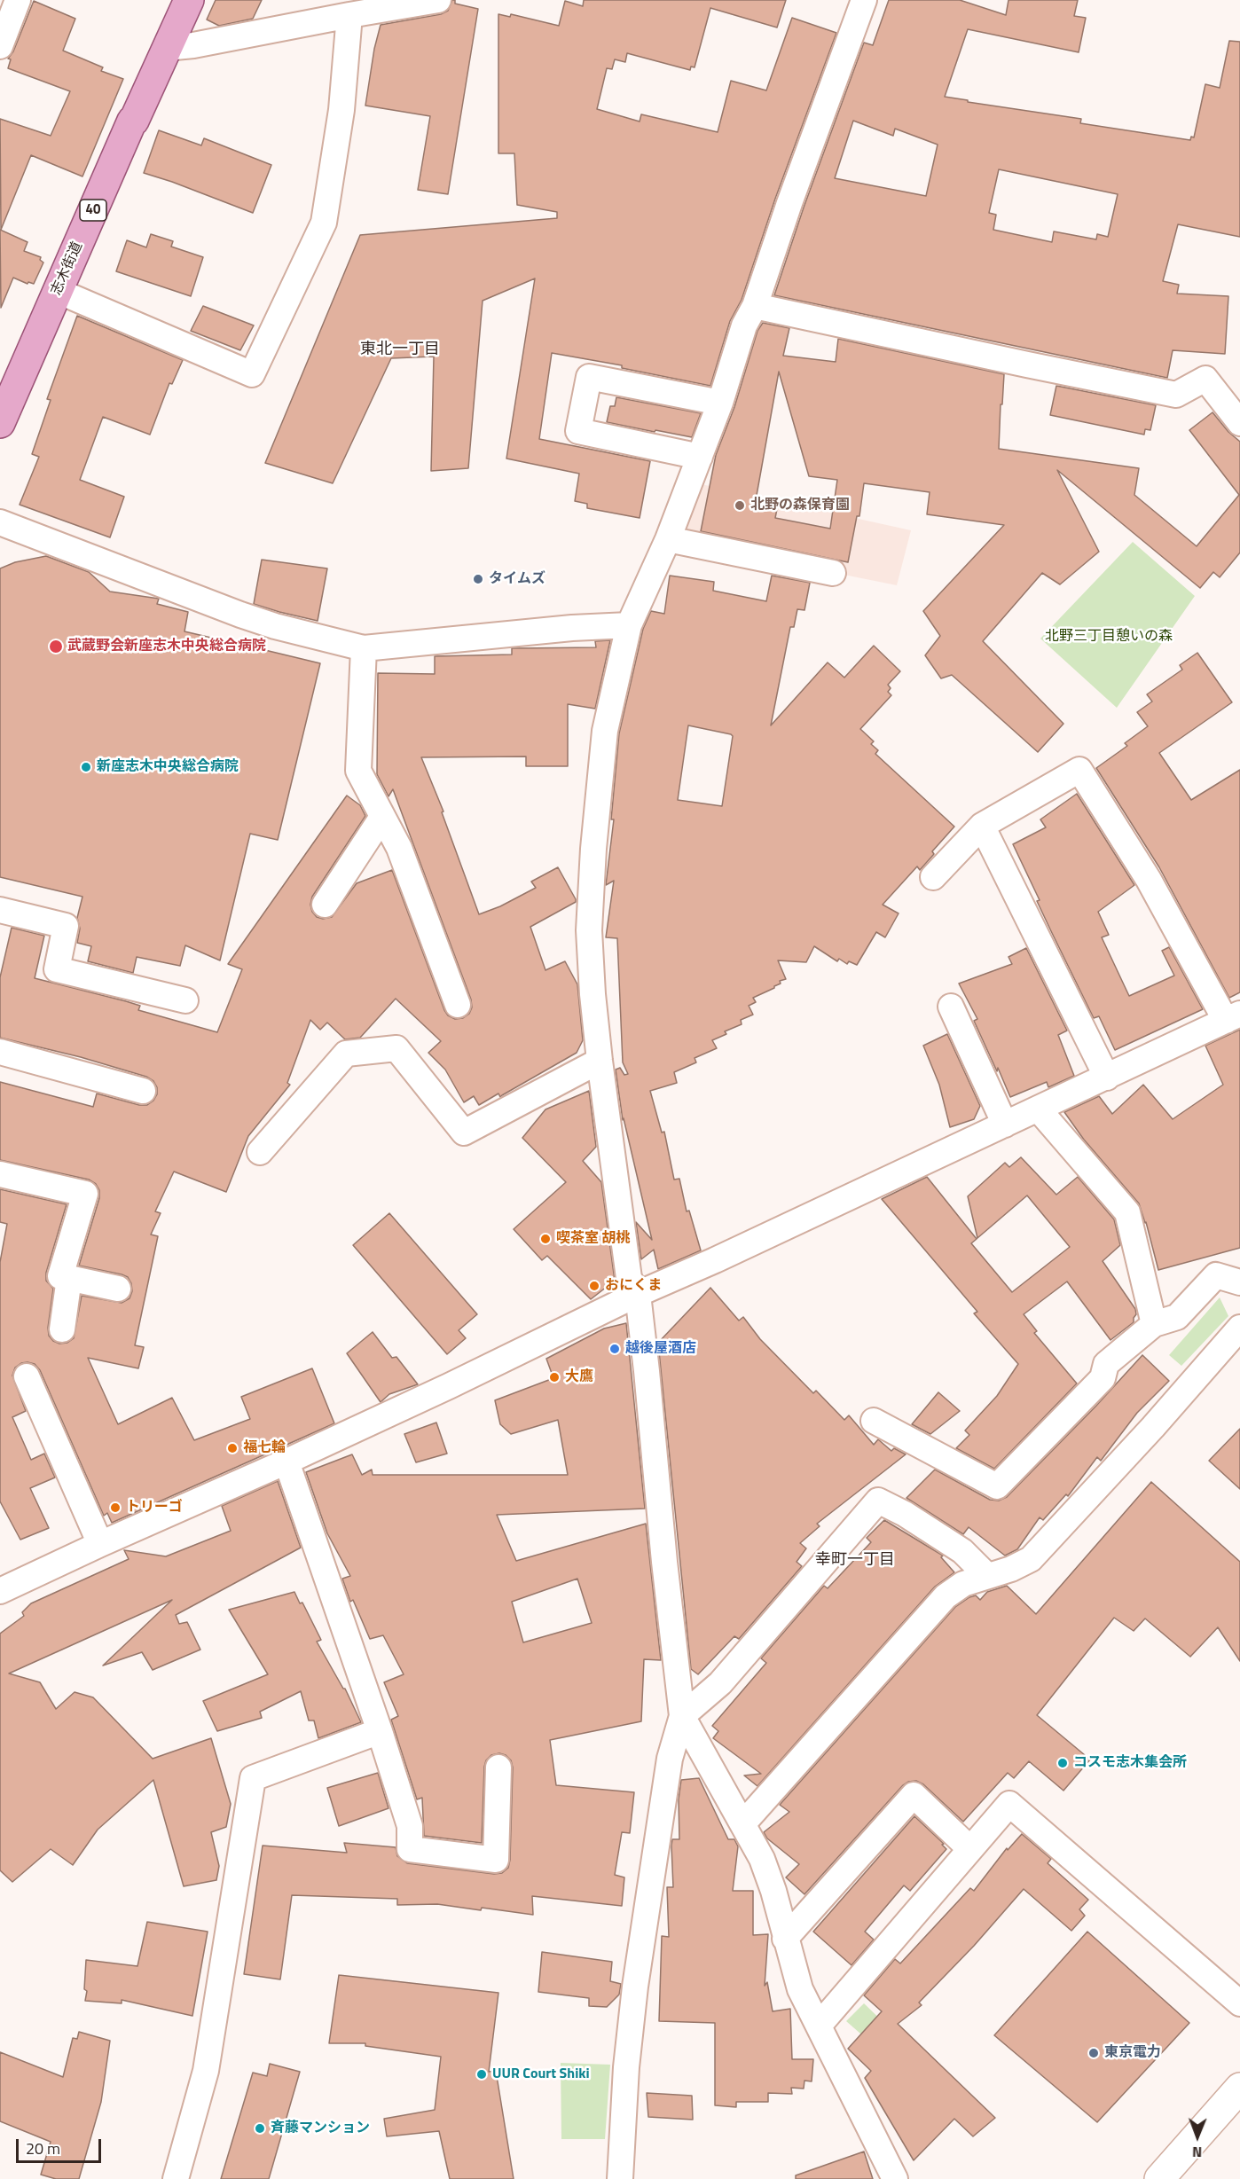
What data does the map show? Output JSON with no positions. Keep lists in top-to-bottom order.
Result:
{
  "streets": {
    "main road": ["40", "志木街道"]
  },
  "districts": ["東北一丁目", "幸町一丁目"],
  "parks": ["北野三丁目憩いの森"],
  "places": [
    "北野の森保育園",
    "タイムズ",
    "武蔵野会新座志木中央総合病院",
    "新座志木中央総合病院",
    "喫茶室 胡桃",
    "おにくま",
    "越後屋酒店",
    "大鷹",
    "福七輪",
    "トリーゴ",
    "コスモ志木集会所",
    "東京電力",
    "UUR Court Shiki",
    "斉藤マンション"
  ],
  "scale_bar": "20 m",
  "north": "bottom"
}
